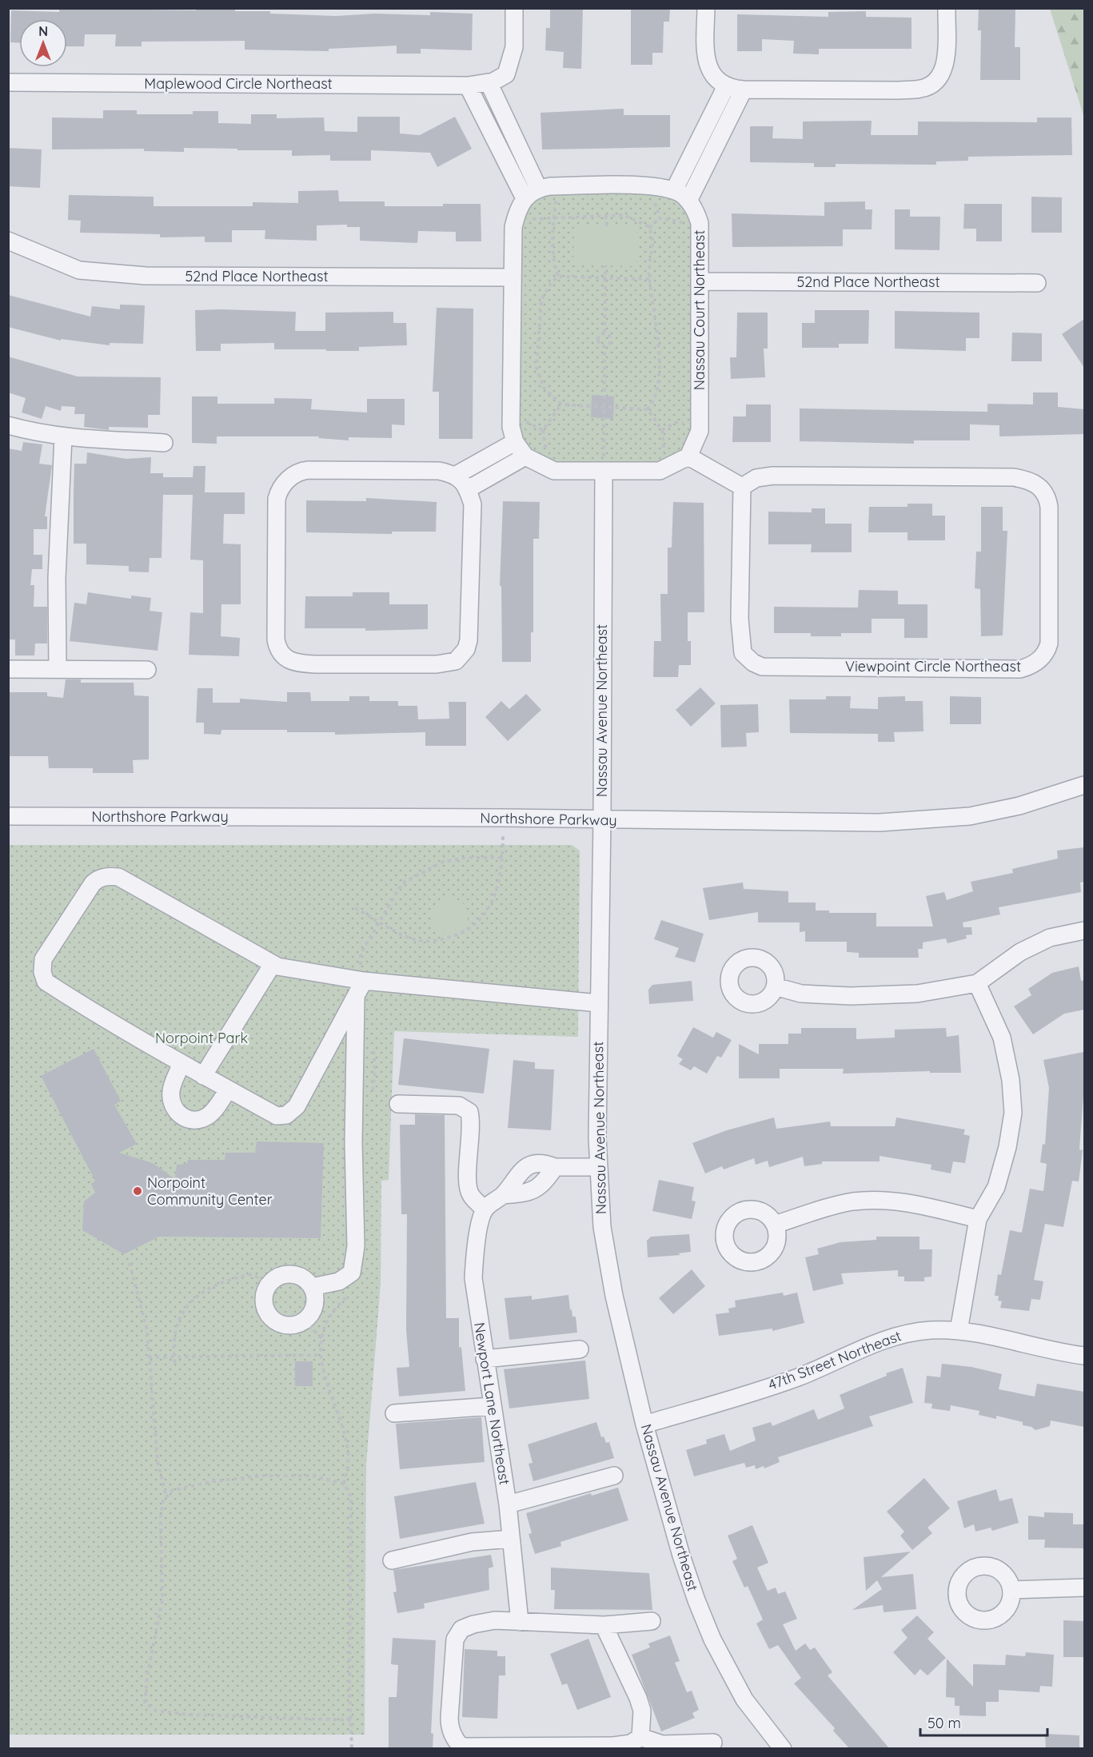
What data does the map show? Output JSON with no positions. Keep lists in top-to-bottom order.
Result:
{
  "streets": {
    "street": [
      "Maplewood Circle Northeast",
      "52nd Place Northeast",
      "Nassau Court Northeast",
      "Viewpoint Circle Northeast",
      "Nassau Avenue Northeast",
      "Northshore Parkway",
      "47th Street Northeast",
      "Newport Lane Northeast"
    ]
  },
  "crossings": [
    ["52nd Place Northeast", "Nassau Court Northeast"],
    ["Nassau Avenue Northeast", "Northshore Parkway"],
    ["Nassau Avenue Northeast", "47th Street Northeast"]
  ],
  "parks": ["Norpoint Park"],
  "places": ["Norpoint Community Center"],
  "scale_bar": "50 m",
  "north": "top"
}
